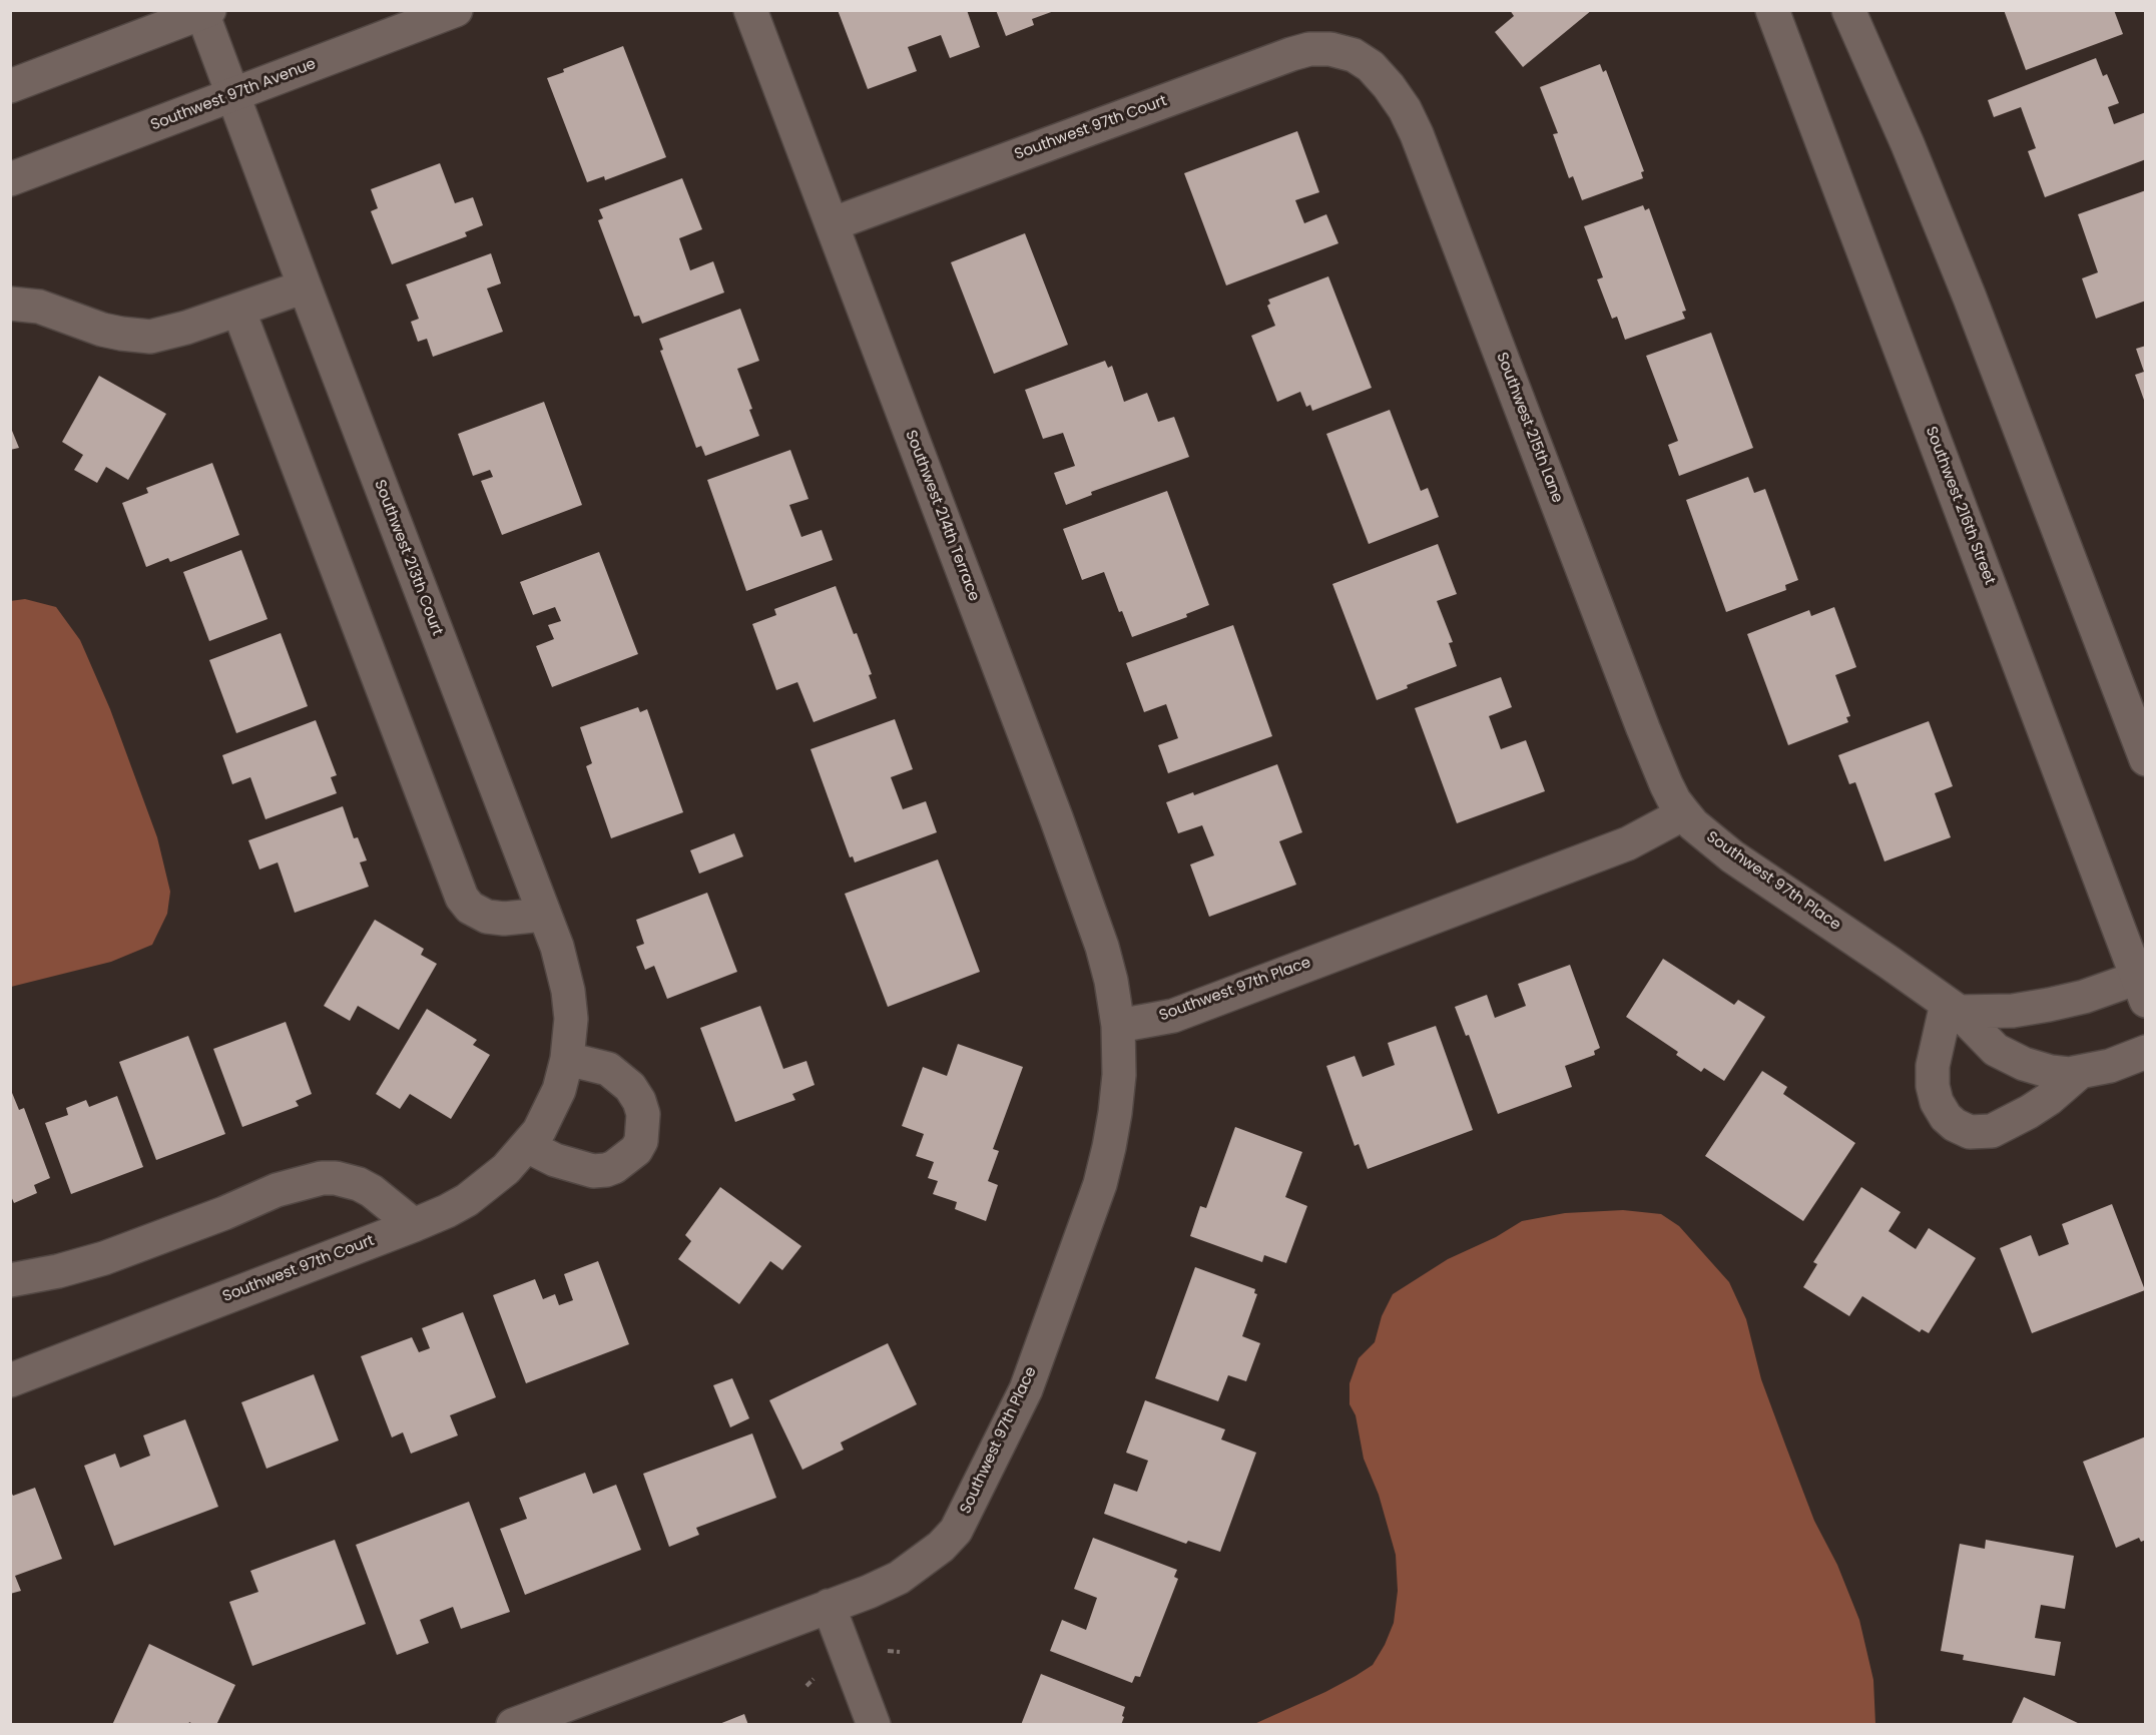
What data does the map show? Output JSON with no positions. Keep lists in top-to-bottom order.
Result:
{
  "streets": {
    "street": [
      "Southwest 97th Avenue",
      "Southwest 97th Court",
      "Southwest 215th Lane",
      "Southwest 216th Street",
      "Southwest 214th Terrace",
      "Southwest 213th Court",
      "Southwest 97th Place"
    ]
  },
  "crossings": [
    ["Southwest 97th Avenue", "Southwest 213th Court"],
    ["Southwest 97th Court", "Southwest 215th Lane"],
    ["Southwest 97th Court", "Southwest 214th Terrace"],
    ["Southwest 97th Court", "Southwest 213th Court"],
    ["Southwest 215th Lane", "Southwest 97th Place"],
    ["Southwest 214th Terrace", "Southwest 97th Place"]
  ]
}
